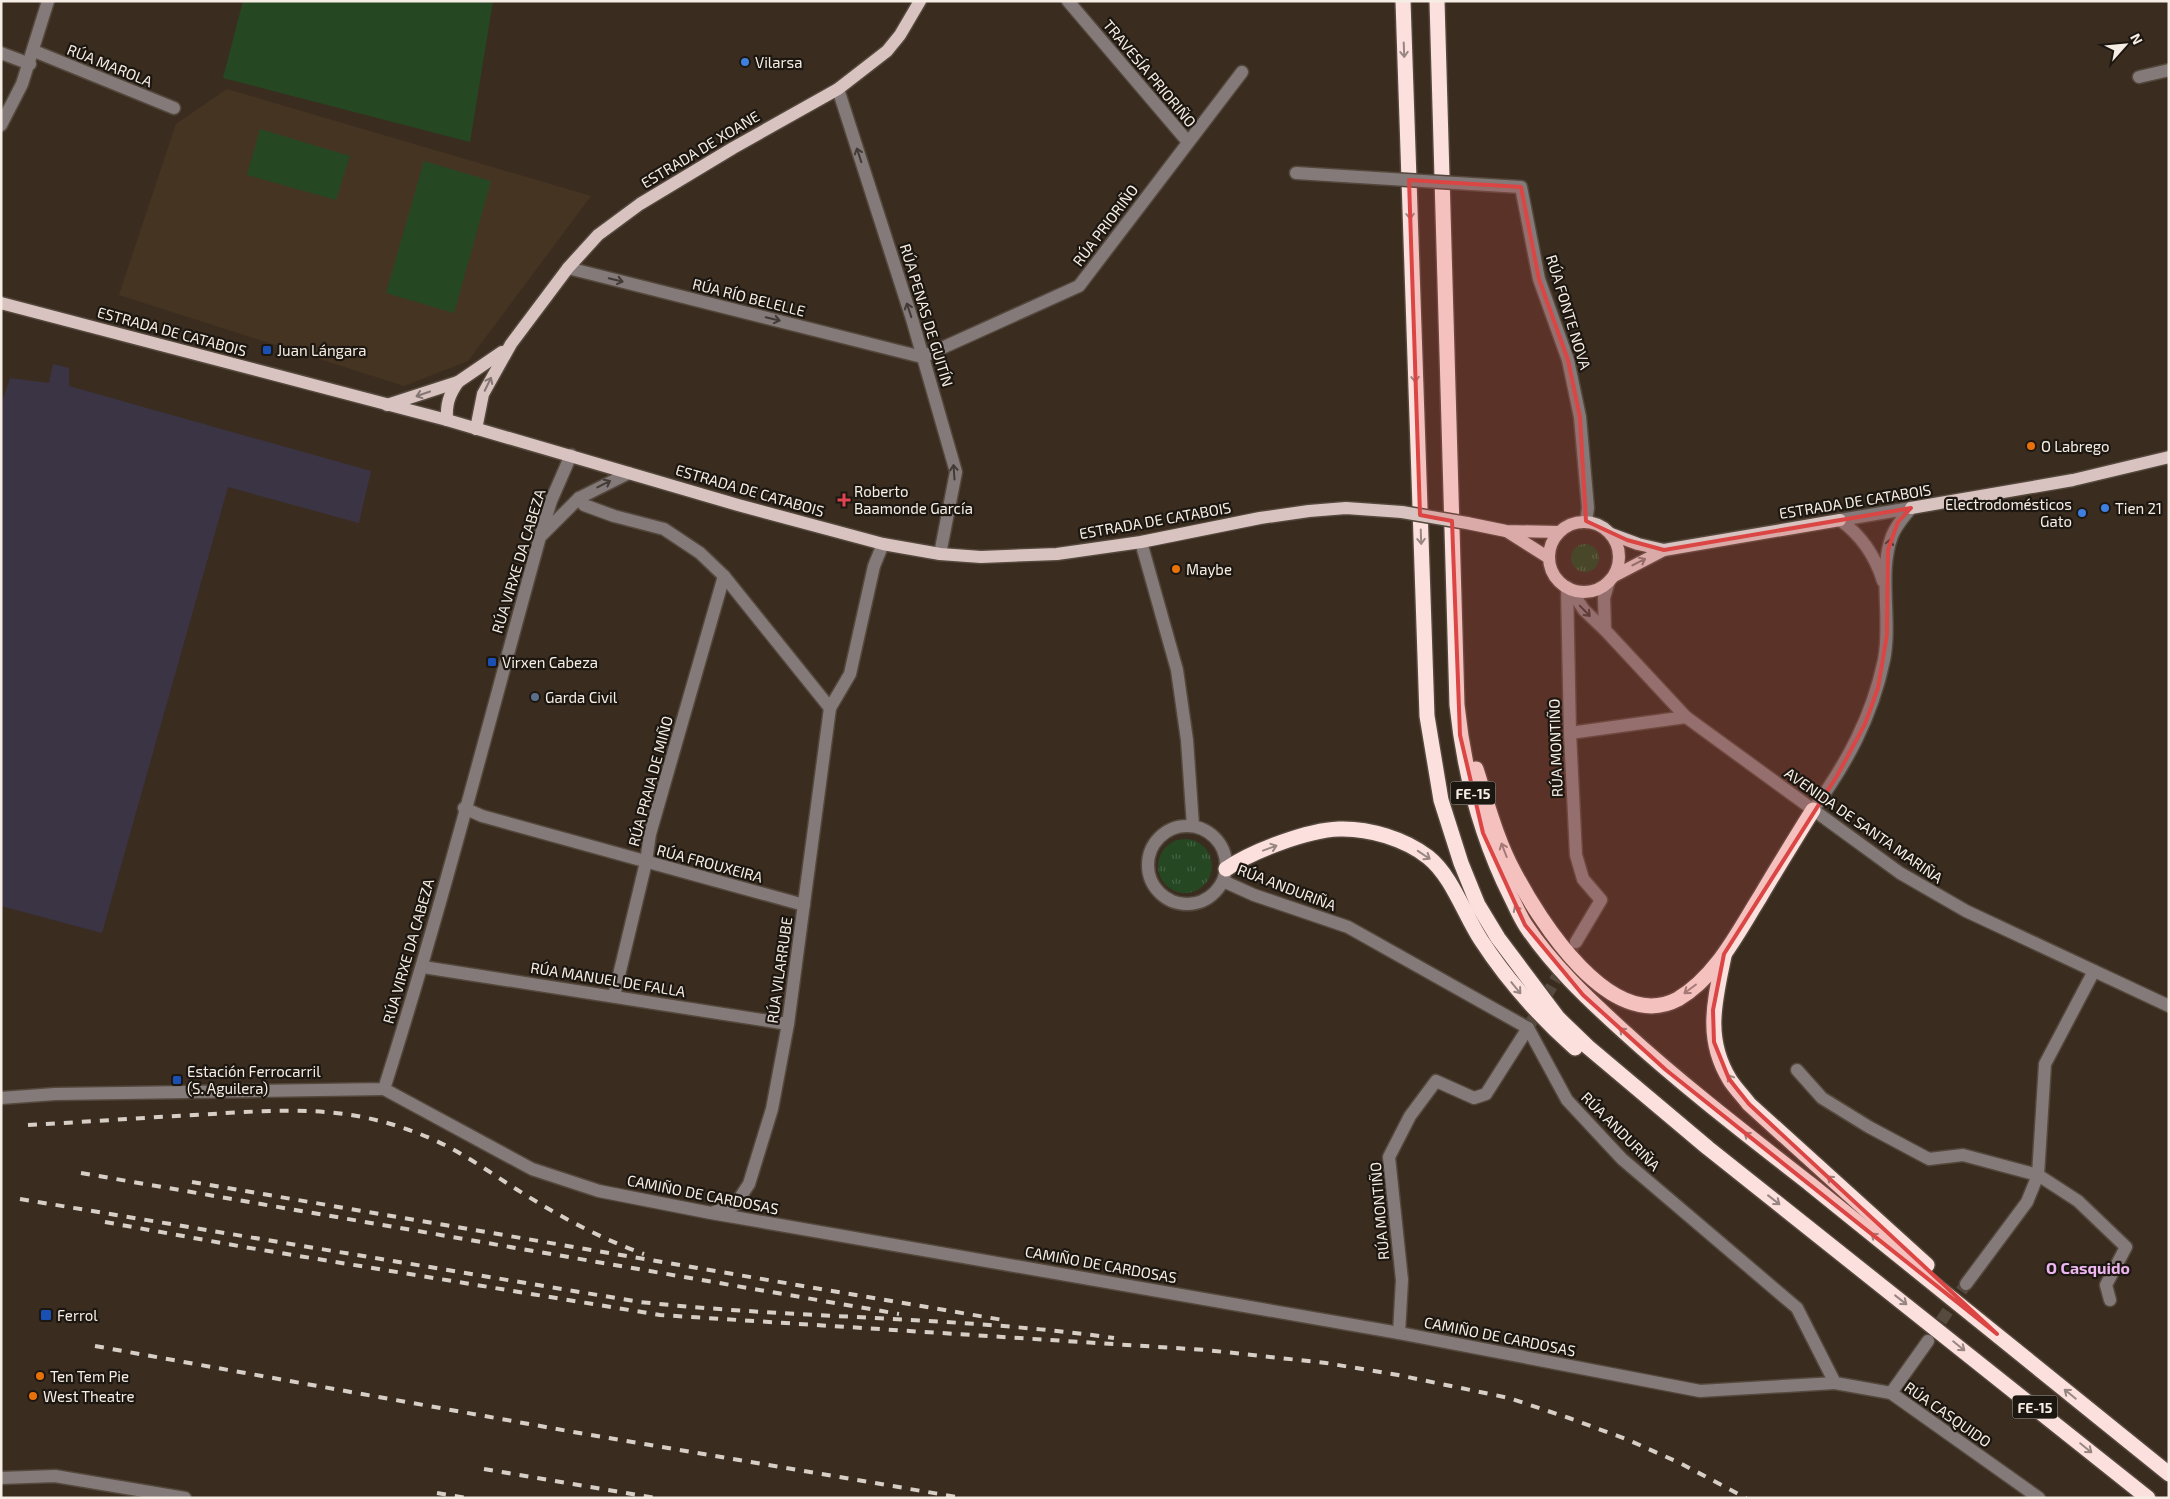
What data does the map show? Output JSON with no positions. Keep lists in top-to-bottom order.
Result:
{
  "streets": {
    "highway": ["FE-15"],
    "main road": ["ESTRADA DE XOANE", "ESTRADA DE CATABOIS"],
    "street": [
      "RÚA MAROLA",
      "TRAVESÍA PRIORIÑO",
      "RÚA PRIORIÑO",
      "RÚA RÍO BELELLE",
      "RÚA FONTE NOVA",
      "RÚA PENAS DE GUITÍN",
      "RÚA VIRXE DA CABEZA",
      "RÚA MONTIÑO",
      "RÚA PRAIA DE MIÑO",
      "AVENIDA DE SANTA MARIÑA",
      "RÚA FROUXEIRA",
      "RÚA ANDURIÑA",
      "RÚA VILARRUBE",
      "RÚA MANUEL DE FALLA",
      "CAMIÑO DE CARDOSAS",
      "RÚA CASQUIDO"
    ]
  },
  "crossings": [
    ["TRAVESÍA PRIORIÑO", "RÚA PRIORIÑO"],
    ["ESTRADA DE XOANE", "RÚA RÍO BELELLE"],
    ["ESTRADA DE XOANE", "RÚA PENAS DE GUITÍN"],
    ["RÚA PRIORIÑO", "RÚA RÍO BELELLE"],
    ["RÚA PRIORIÑO", "RÚA PENAS DE GUITÍN"],
    ["RÚA RÍO BELELLE", "RÚA PENAS DE GUITÍN"],
    ["RÚA FONTE NOVA", "ESTRADA DE CATABOIS"],
    ["RÚA FONTE NOVA", "RÚA MONTIÑO"],
    ["RÚA FONTE NOVA", "AVENIDA DE SANTA MARIÑA"],
    ["RÚA PENAS DE GUITÍN", "ESTRADA DE CATABOIS"],
    ["ESTRADA DE CATABOIS", "RÚA VIRXE DA CABEZA"],
    ["ESTRADA DE CATABOIS", "RÚA MONTIÑO"],
    ["ESTRADA DE CATABOIS", "AVENIDA DE SANTA MARIÑA"],
    ["ESTRADA DE CATABOIS", "RÚA VILARRUBE"],
    ["RÚA VIRXE DA CABEZA", "RÚA FROUXEIRA"],
    ["RÚA VIRXE DA CABEZA", "RÚA MANUEL DE FALLA"],
    ["RÚA VIRXE DA CABEZA", "CAMIÑO DE CARDOSAS"],
    ["RÚA MONTIÑO", "AVENIDA DE SANTA MARIÑA"],
    ["RÚA MONTIÑO", "RÚA ANDURIÑA"],
    ["RÚA MONTIÑO", "CAMIÑO DE CARDOSAS"],
    ["RÚA PRAIA DE MIÑO", "RÚA FROUXEIRA"],
    ["RÚA PRAIA DE MIÑO", "RÚA MANUEL DE FALLA"],
    ["RÚA FROUXEIRA", "RÚA VILARRUBE"],
    ["RÚA ANDURIÑA", "CAMIÑO DE CARDOSAS"],
    ["RÚA VILARRUBE", "RÚA MANUEL DE FALLA"],
    ["RÚA VILARRUBE", "CAMIÑO DE CARDOSAS"]
  ],
  "one_way": ["RÚA RÍO BELELLE", "RÚA PENAS DE GUITÍN"],
  "districts": ["O Casquido"],
  "places": {
    "other": [
      "Vilarsa",
      "O Labrego",
      "Tien 21",
      "Electrodomésticos Gato",
      "Maybe",
      "Garda Civil",
      "Ten Tem Pie",
      "West Theatre"
    ],
    "transit": [
      "Juan Lángara",
      "Virxen Cabeza",
      "Estación Ferrocarril (S. Aguilera)",
      "Ferrol"
    ],
    "health": ["Roberto Baamonde García"]
  },
  "north": "top right"
}
